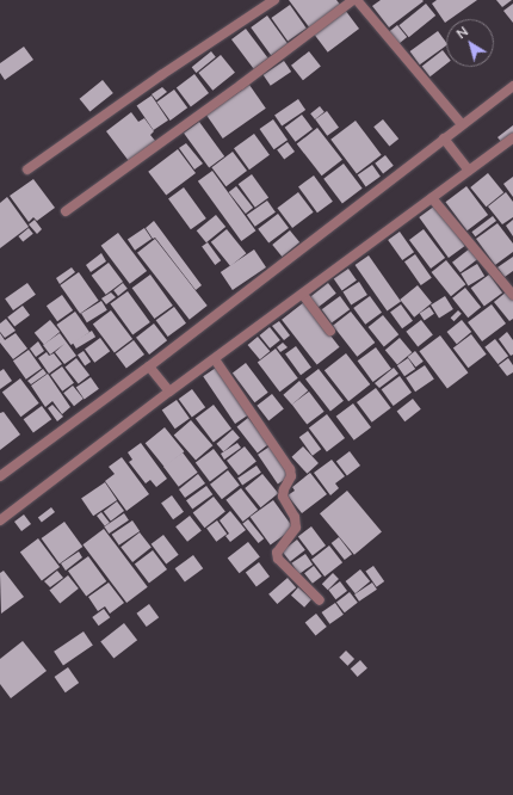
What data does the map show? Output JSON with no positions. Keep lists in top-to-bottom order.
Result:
{
  "north": "top left"
}
